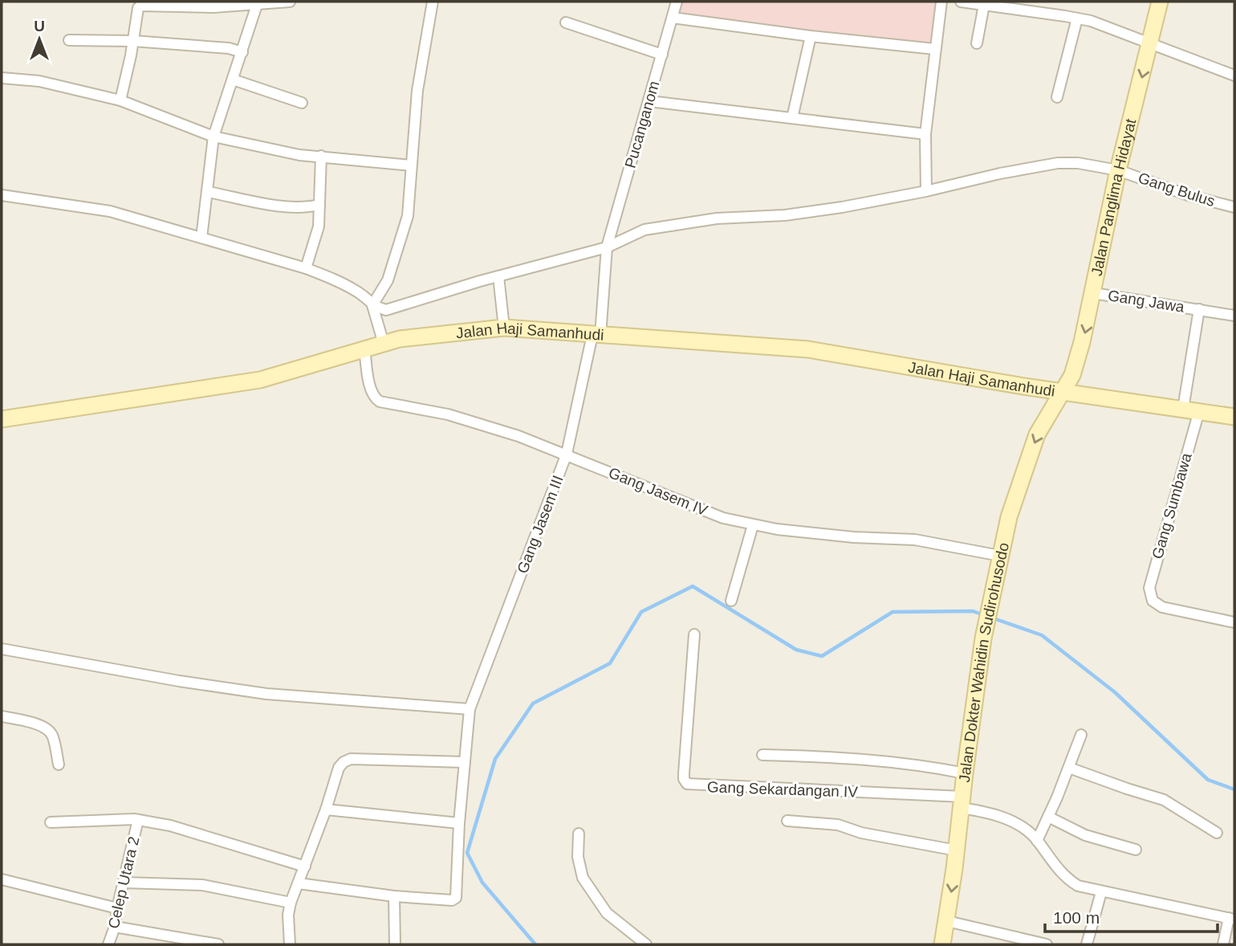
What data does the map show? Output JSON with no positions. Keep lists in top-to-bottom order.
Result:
{
  "streets": {
    "street": [
      "Pucanganom",
      "Gang Bulus",
      "Jalan Panglima Hidayat",
      "Gang Jawa",
      "Jalan Haji Samanhudi",
      "Gang Jasem IV",
      "Gang Sumbawa",
      "Gang Jasem III",
      "Jalan Dokter Wahidin Sudirohusodo",
      "Gang Sekardangan IV",
      "Celep Utara 2"
    ]
  },
  "crossings": [
    ["Pucanganom", "Gang Bulus"],
    ["Pucanganom", "Jalan Haji Samanhudi"],
    ["Pucanganom", "Gang Jasem III"],
    ["Gang Bulus", "Jalan Panglima Hidayat"],
    ["Jalan Panglima Hidayat", "Gang Jawa"],
    ["Jalan Panglima Hidayat", "Jalan Haji Samanhudi"],
    ["Jalan Panglima Hidayat", "Jalan Dokter Wahidin Sudirohusodo"],
    ["Gang Jawa", "Jalan Haji Samanhudi"],
    ["Gang Jawa", "Gang Sumbawa"],
    ["Jalan Haji Samanhudi", "Gang Jasem IV"],
    ["Jalan Haji Samanhudi", "Gang Sumbawa"],
    ["Jalan Haji Samanhudi", "Gang Jasem III"],
    ["Jalan Haji Samanhudi", "Jalan Dokter Wahidin Sudirohusodo"],
    ["Gang Jasem IV", "Gang Jasem III"],
    ["Gang Jasem IV", "Jalan Dokter Wahidin Sudirohusodo"],
    ["Jalan Dokter Wahidin Sudirohusodo", "Gang Sekardangan IV"]
  ],
  "one_way": ["Jalan Dokter Wahidin Sudirohusodo"],
  "scale_bar": "100 m",
  "north": "top"
}
